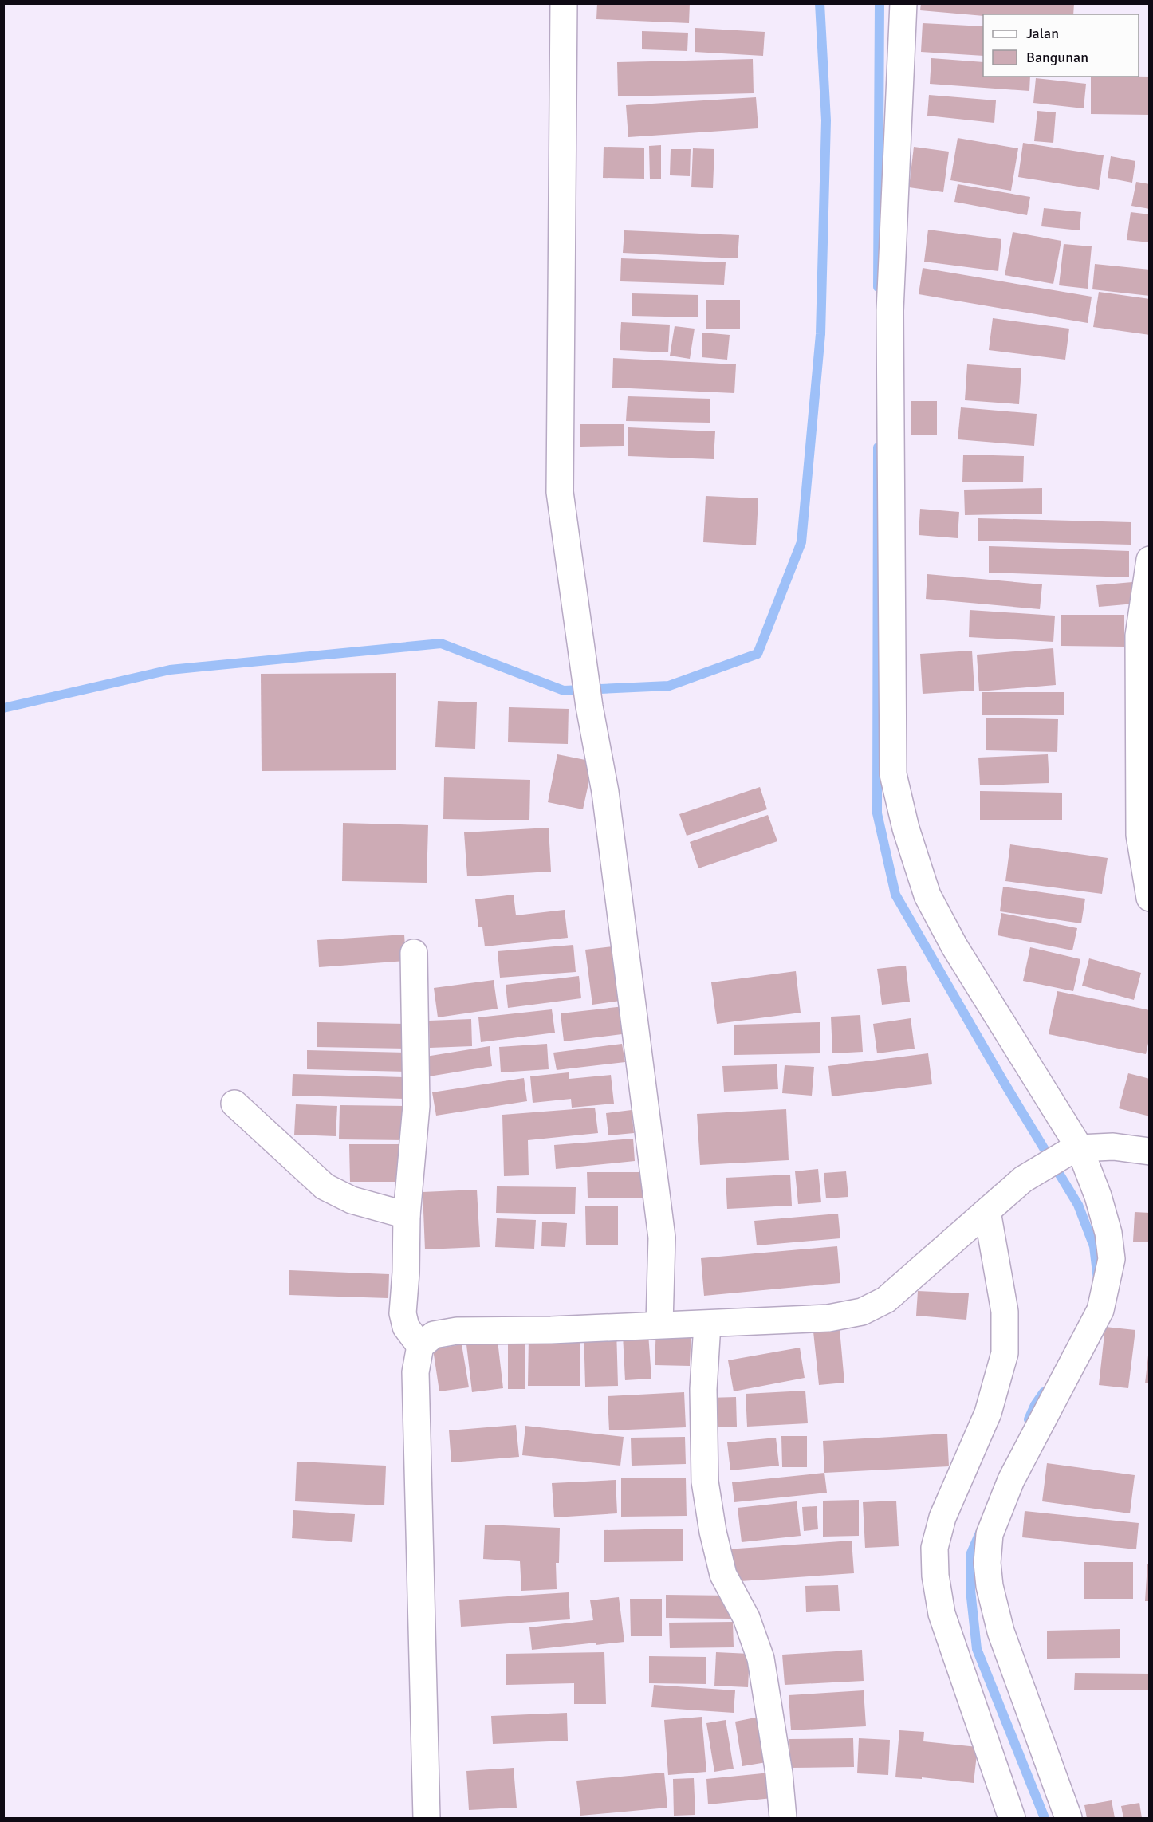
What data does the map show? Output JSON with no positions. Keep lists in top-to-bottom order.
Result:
{
  "legend": ["Jalan", "Bangunan"]
}
